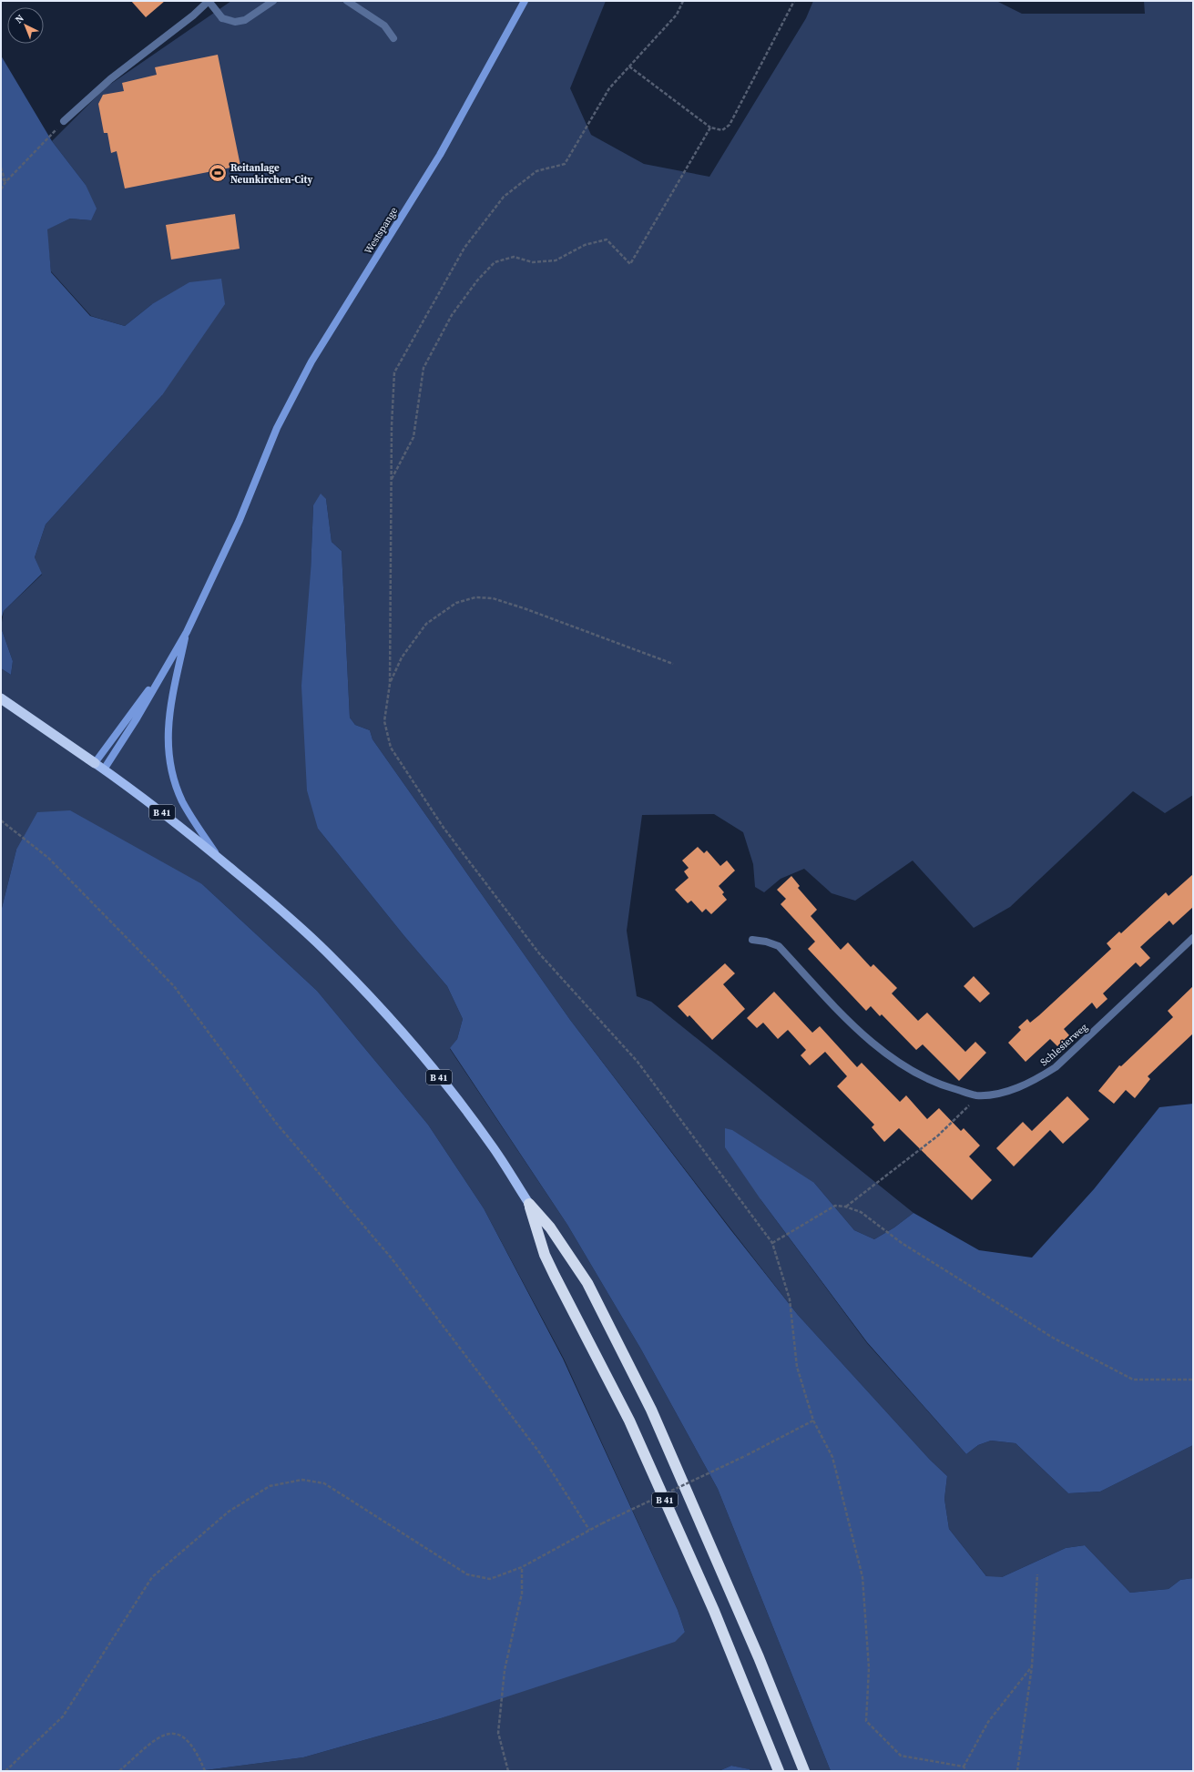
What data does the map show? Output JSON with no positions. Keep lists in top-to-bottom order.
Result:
{
  "streets": {
    "highway": ["B 41"],
    "main road": ["Westspange"],
    "street": ["Schlesierweg"]
  },
  "places": {
    "sports": ["Reitanlage Neunkirchen-City"]
  },
  "north": "top left"
}
